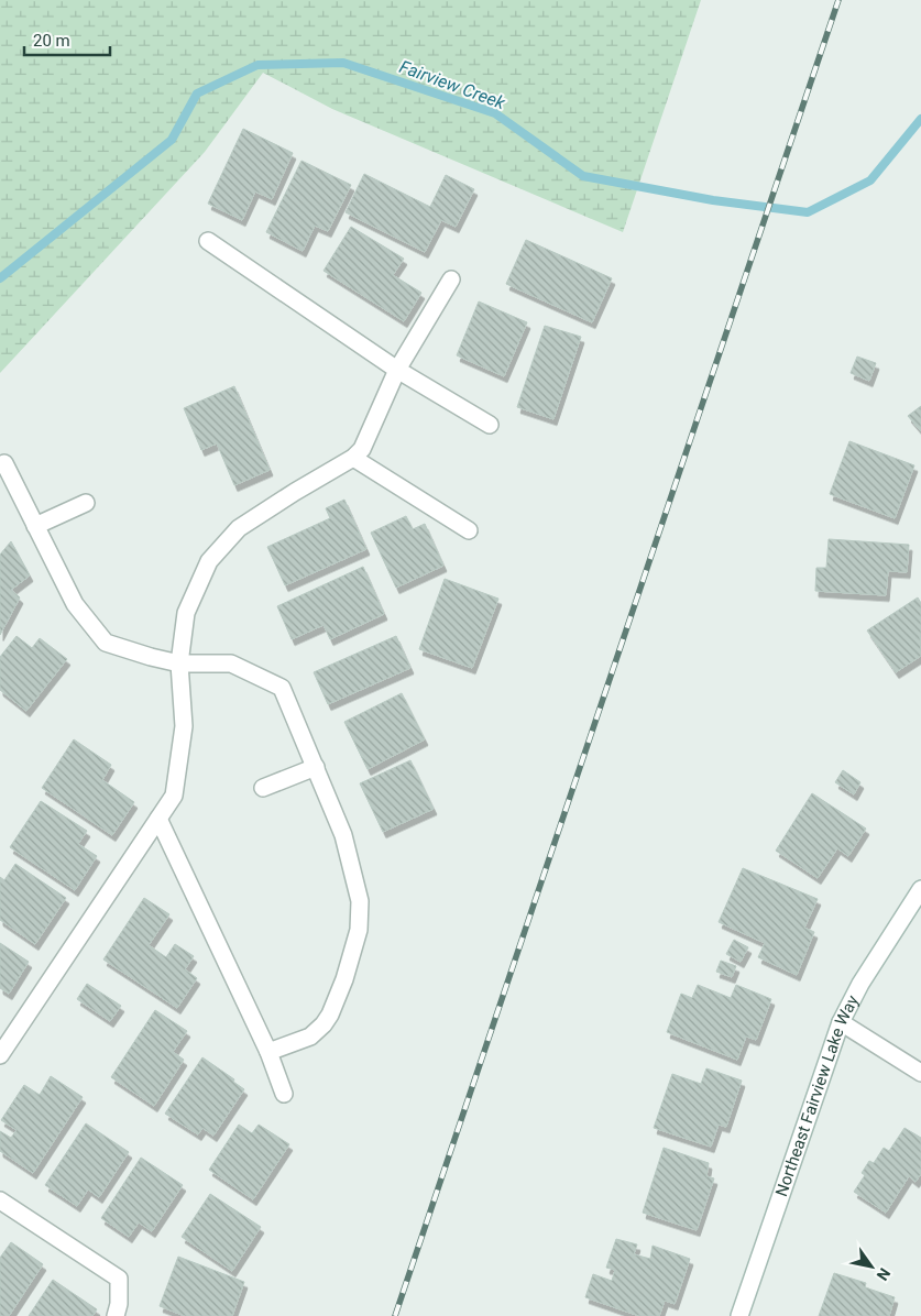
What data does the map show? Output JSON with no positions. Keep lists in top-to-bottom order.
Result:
{
  "streets": {
    "street": ["Northeast Fairview Lake Way"]
  },
  "water": ["Fairview Creek"],
  "scale_bar": "20 m",
  "north": "bottom right"
}
